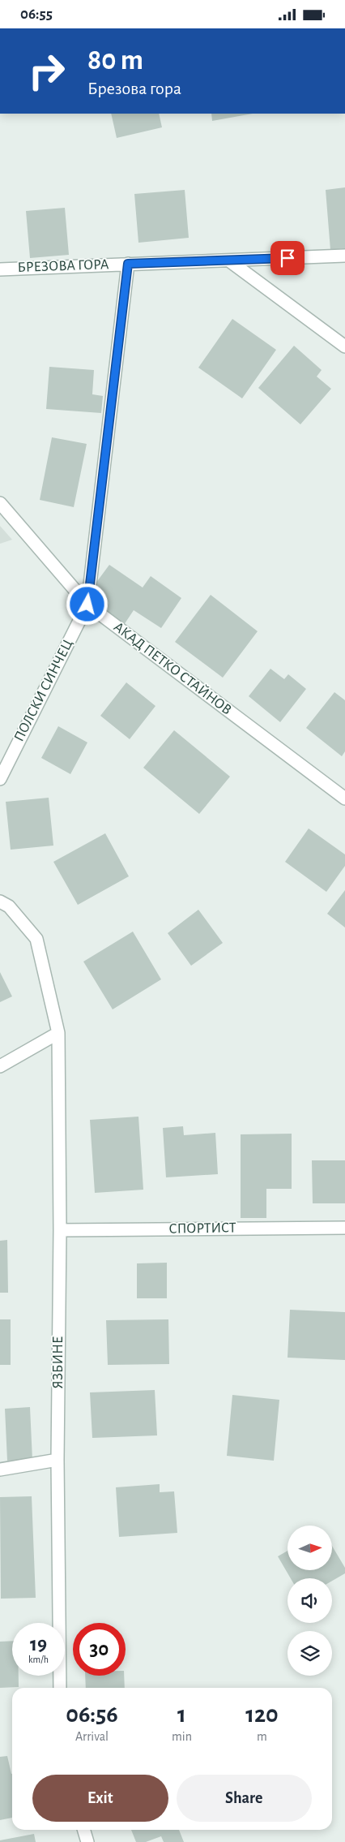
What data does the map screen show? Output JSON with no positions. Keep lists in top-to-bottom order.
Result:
{
  "streets": {
    "street": [
      "БРЕЗОВА ГОРА",
      "АКАД ПЕТКО СТАЙНОВ",
      "ПОЛСКИ СИНЧЕЦ",
      "СПОРТИСТ",
      "ЯЗБИНЕ"
    ]
  },
  "crossings": [
    ["БРЕЗОВА ГОРА", "ПОЛСКИ СИНЧЕЦ"],
    ["АКАД ПЕТКО СТАЙНОВ", "ПОЛСКИ СИНЧЕЦ"],
    ["СПОРТИСТ", "ЯЗБИНЕ"]
  ],
  "north": "right",
  "page": {
    "status": "06:55",
    "turn": ["80 m", "Брезова гора"],
    "speed": "19 km/h",
    "limit": "30",
    "eta": [
      "06:56",
      "Arrival",
      "1",
      "min",
      "120",
      "m"
    ],
    "buttons": ["Exit", "Share"]
  }
}
